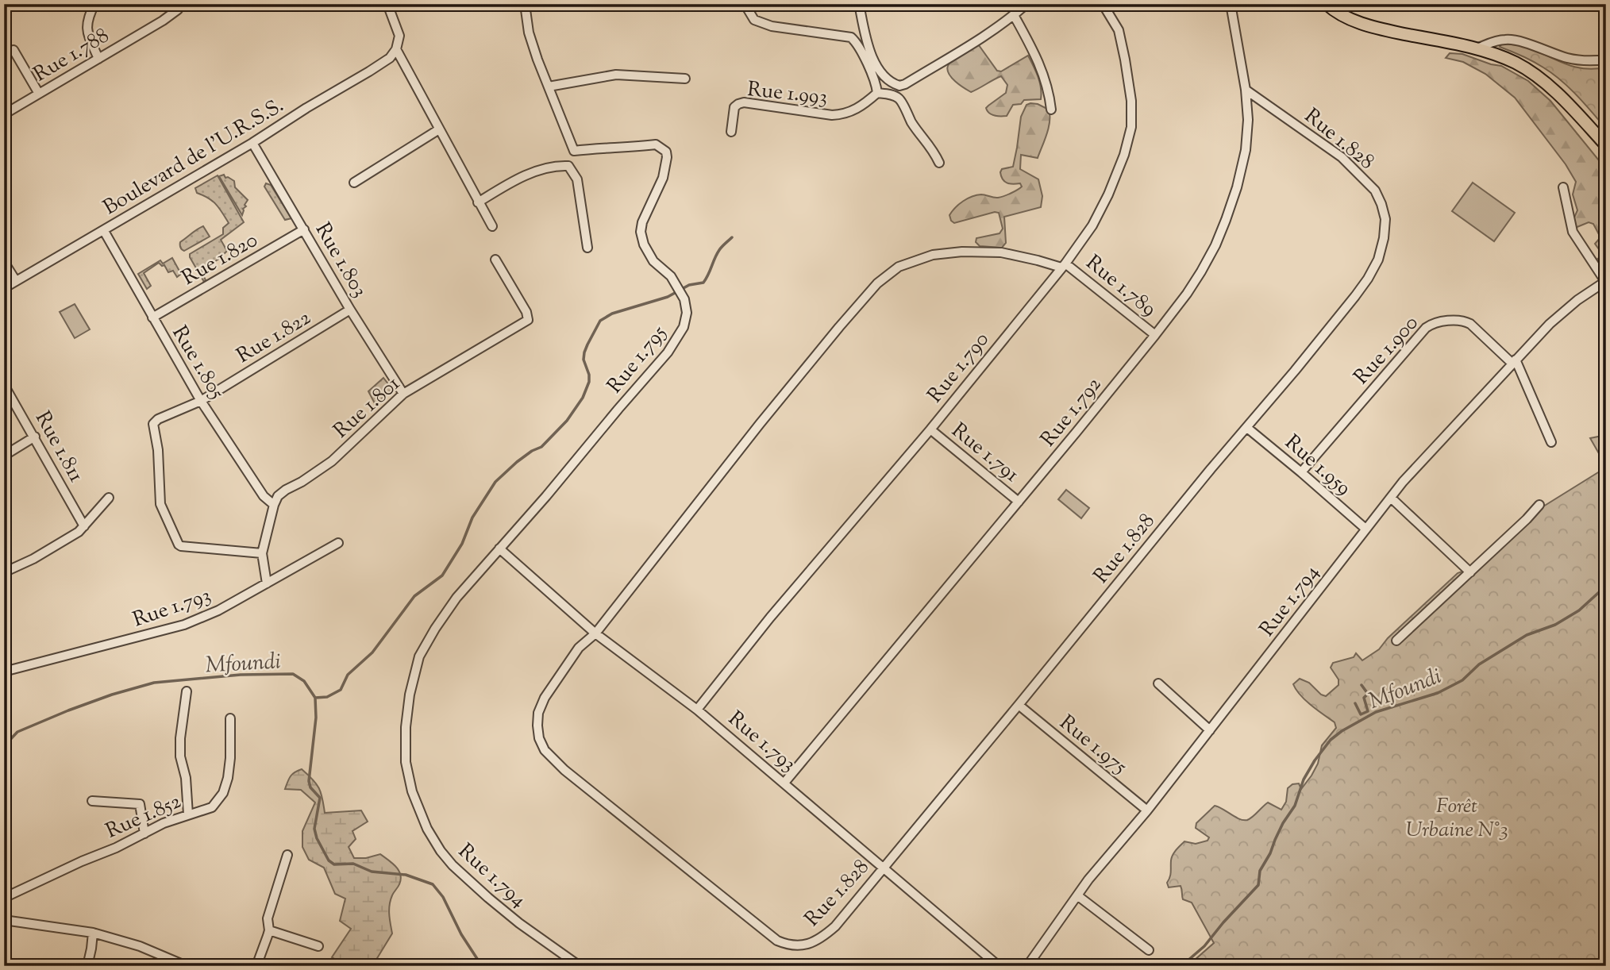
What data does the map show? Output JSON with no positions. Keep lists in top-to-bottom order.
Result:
{
  "streets": {
    "street": [
      "Rue 1.788",
      "Rue 1.993",
      "Rue 1.828",
      "Boulevard de l'U.R.S.S.",
      "Rue 1.820",
      "Rue 1.803",
      "Rue 1.789",
      "Rue 1.822",
      "Rue 1.900",
      "Rue 1.795",
      "Rue 1.805",
      "Rue 1.790",
      "Rue 1.801",
      "Rue 1.792",
      "Rue 1.811",
      "Rue 1.791",
      "Rue 1.959",
      "Rue 1.794",
      "Rue 1.793",
      "Rue 1.975",
      "Rue 1.852"
    ]
  },
  "crossings": [
    ["Rue 1.828", "Rue 1.789"],
    ["Rue 1.828", "Rue 1.790"],
    ["Rue 1.828", "Rue 1.792"],
    ["Rue 1.828", "Rue 1.959"],
    ["Rue 1.828", "Rue 1.793"],
    ["Rue 1.828", "Rue 1.975"],
    ["Boulevard de l'U.R.S.S.", "Rue 1.803"],
    ["Boulevard de l'U.R.S.S.", "Rue 1.805"],
    ["Rue 1.820", "Rue 1.803"],
    ["Rue 1.820", "Rue 1.805"],
    ["Rue 1.803", "Rue 1.822"],
    ["Rue 1.803", "Rue 1.801"],
    ["Rue 1.789", "Rue 1.790"],
    ["Rue 1.789", "Rue 1.792"],
    ["Rue 1.822", "Rue 1.805"],
    ["Rue 1.900", "Rue 1.959"],
    ["Rue 1.900", "Rue 1.794"],
    ["Rue 1.795", "Rue 1.794"],
    ["Rue 1.795", "Rue 1.793"],
    ["Rue 1.805", "Rue 1.801"],
    ["Rue 1.790", "Rue 1.791"],
    ["Rue 1.790", "Rue 1.793"],
    ["Rue 1.792", "Rue 1.791"],
    ["Rue 1.792", "Rue 1.793"],
    ["Rue 1.959", "Rue 1.794"],
    ["Rue 1.794", "Rue 1.793"],
    ["Rue 1.794", "Rue 1.975"]
  ],
  "water": ["Mfoundi"],
  "parks": ["Forêt Urbaine N°3"]
}
